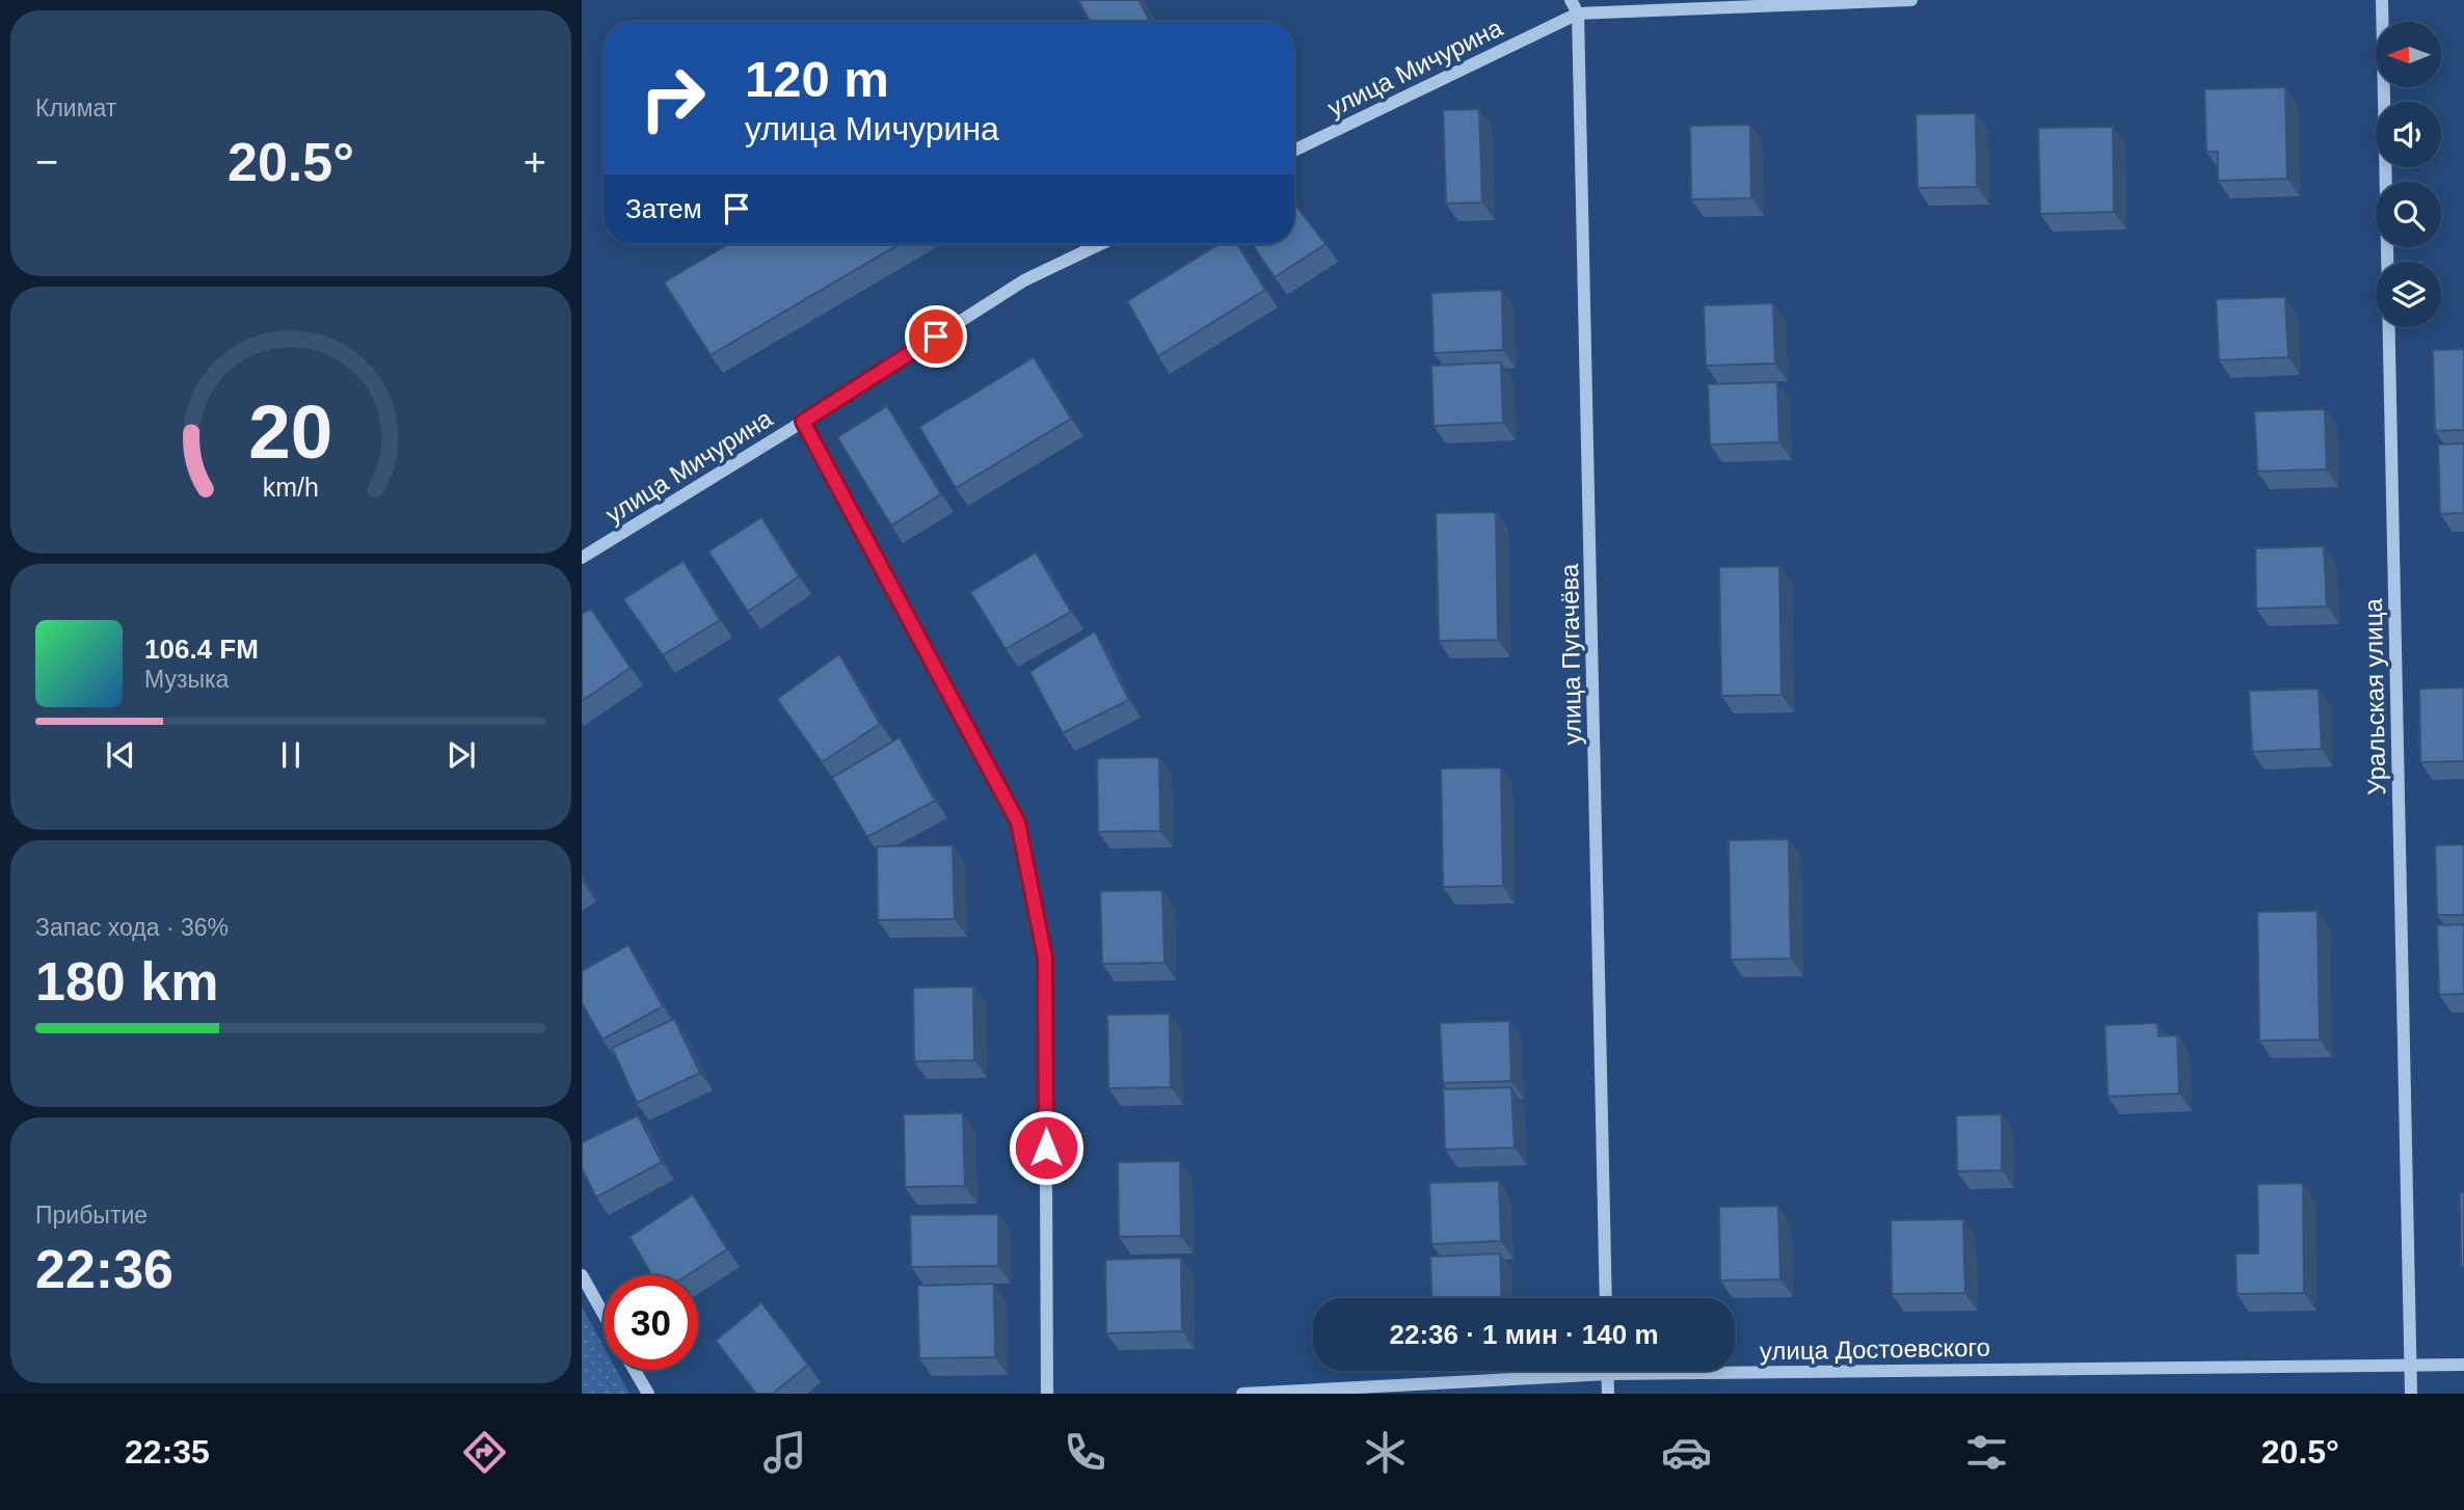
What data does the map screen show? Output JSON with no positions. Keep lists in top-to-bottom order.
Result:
{
  "streets": {
    "street": [
      "улица Мичурина",
      "улица Пугачёва",
      "Уральская улица",
      "улица Достоевского"
    ]
  },
  "crossings": [
    ["улица Мичурина", "улица Пугачёва"],
    ["Уральская улица", "улица Достоевского"]
  ],
  "north": "left",
  "page": {
    "tile": [
      "Климат",
      ["Запас хода · 36%", "180 km"],
      ["Прибытие", "22:36"]
    ],
    "turn": ["120 m", "улица Мичурина"],
    "heat": ["−", "20.5°", "+"],
    "then": "Затем",
    "song": ["106.4 FM", "Музыка"],
    "limit": "30",
    "trip": "22:36 · 1 мин · 140 m",
    "tabs": ["22:35", "20.5°"],
    "gauge": ["20", "km/h"]
  }
}
